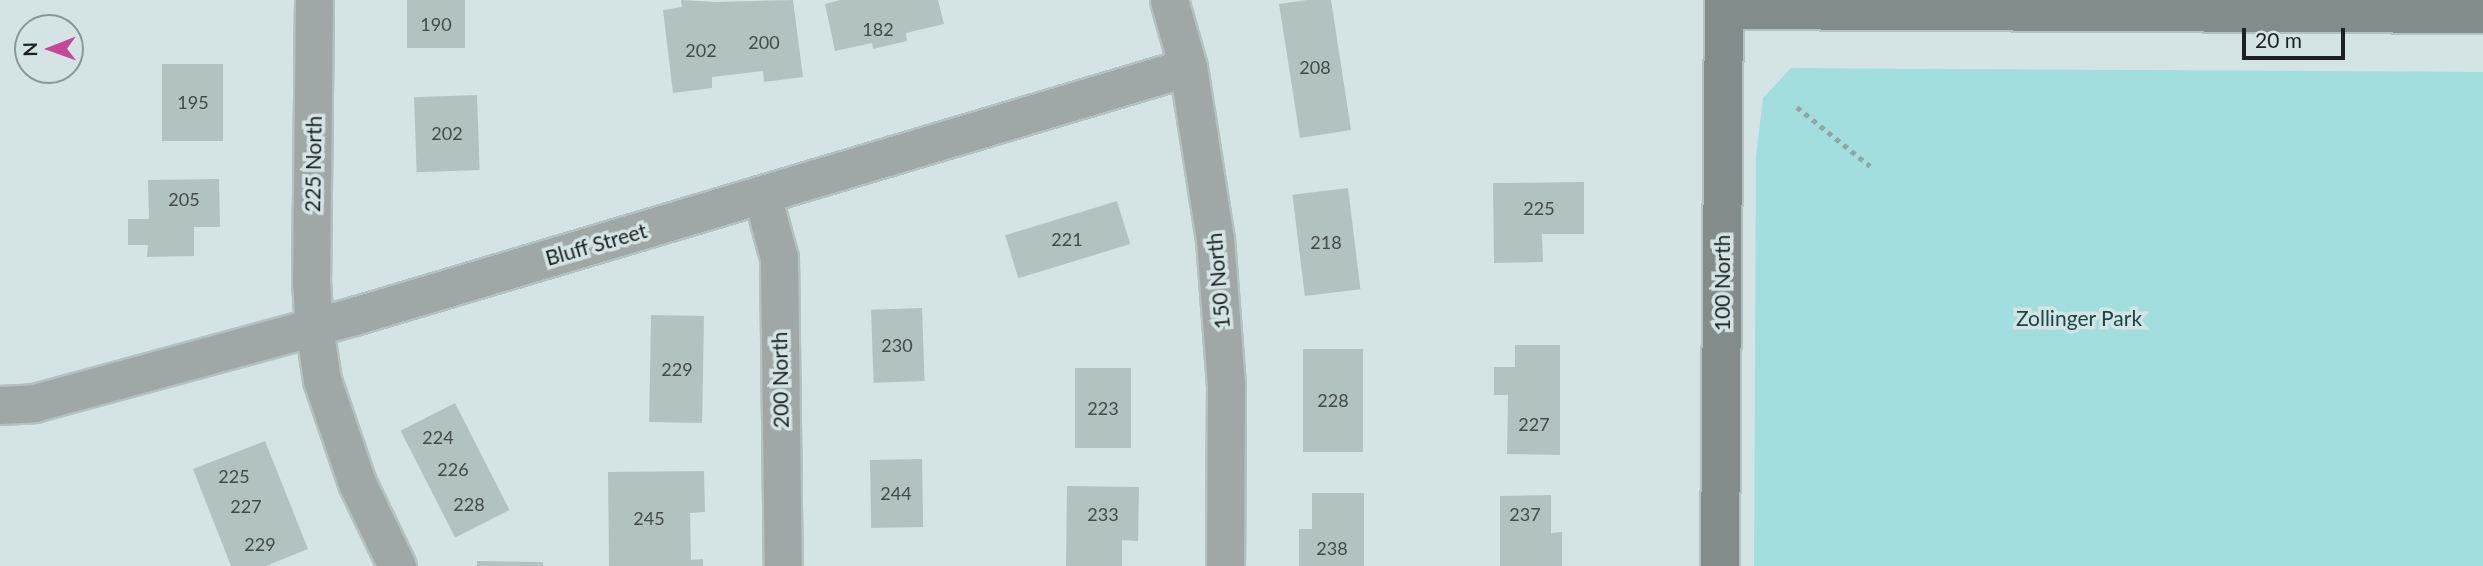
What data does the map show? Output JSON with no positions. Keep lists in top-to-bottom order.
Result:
{
  "streets": {
    "street": [
      "225 North",
      "Bluff Street",
      "150 North",
      "100 North",
      "200 North"
    ]
  },
  "crossings": [
    ["225 North", "Bluff Street"],
    ["Bluff Street", "150 North"],
    ["Bluff Street", "200 North"]
  ],
  "parks": ["Zollinger Park"],
  "house_numbers": [
    "190",
    "182",
    "200",
    "202",
    "208",
    "195",
    "202",
    "205",
    "225",
    "221",
    "218",
    "230",
    "229",
    "228",
    "223",
    "227",
    "224",
    "226",
    "225",
    "244",
    "228",
    "227",
    "233",
    "237",
    "245",
    "229",
    "238"
  ],
  "scale_bar": "20 m",
  "north": "left"
}
